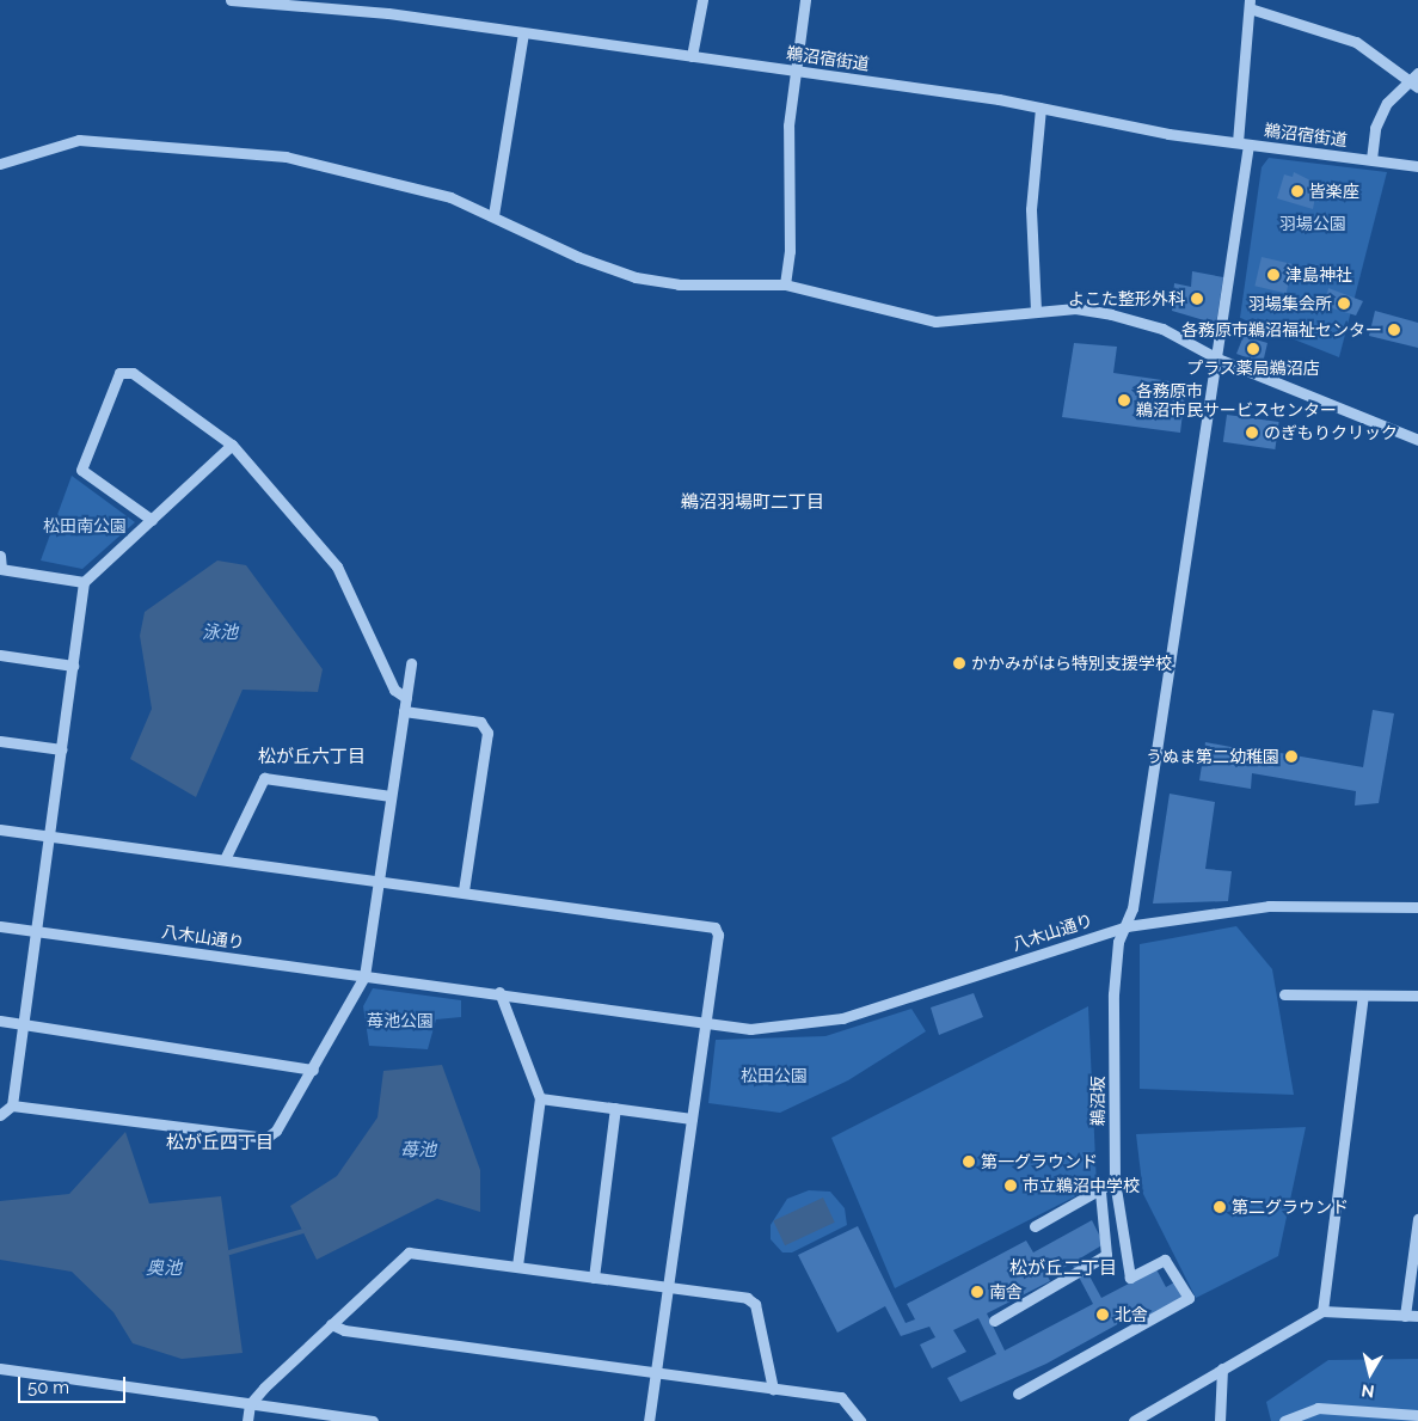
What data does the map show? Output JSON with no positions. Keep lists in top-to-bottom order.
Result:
{
  "streets": {
    "street": ["鵜沼宿街道", "八木山通り", "鵜沼坂"]
  },
  "crossings": [
    ["鵜沼宿街道", "鵜沼坂"],
    ["八木山通り", "鵜沼坂"]
  ],
  "districts": [
    "鵜沼羽場町二丁目",
    "松が丘六丁目",
    "松が丘四丁目",
    "松が丘二丁目"
  ],
  "water": ["泳池", "苺池", "奥池"],
  "parks": [
    "羽場公園",
    "松田南公園",
    "苺池公園",
    "松田公園"
  ],
  "places": [
    "皆楽座",
    "津島神社",
    "よこた整形外科",
    "羽場集会所",
    "各務原市鵜沼福祉センター",
    "プラス薬局鵜沼店",
    "各務原市 鵜沼市民サービスセンター",
    "のぎもりクリック",
    "かかみがはら特別支援学校",
    "うぬま第二幼稚園",
    "第一グラウンド",
    "市立鵜沼中学校",
    "第二グラウンド",
    "南舎",
    "北舎"
  ],
  "scale_bar": "50 m",
  "north": "bottom"
}
